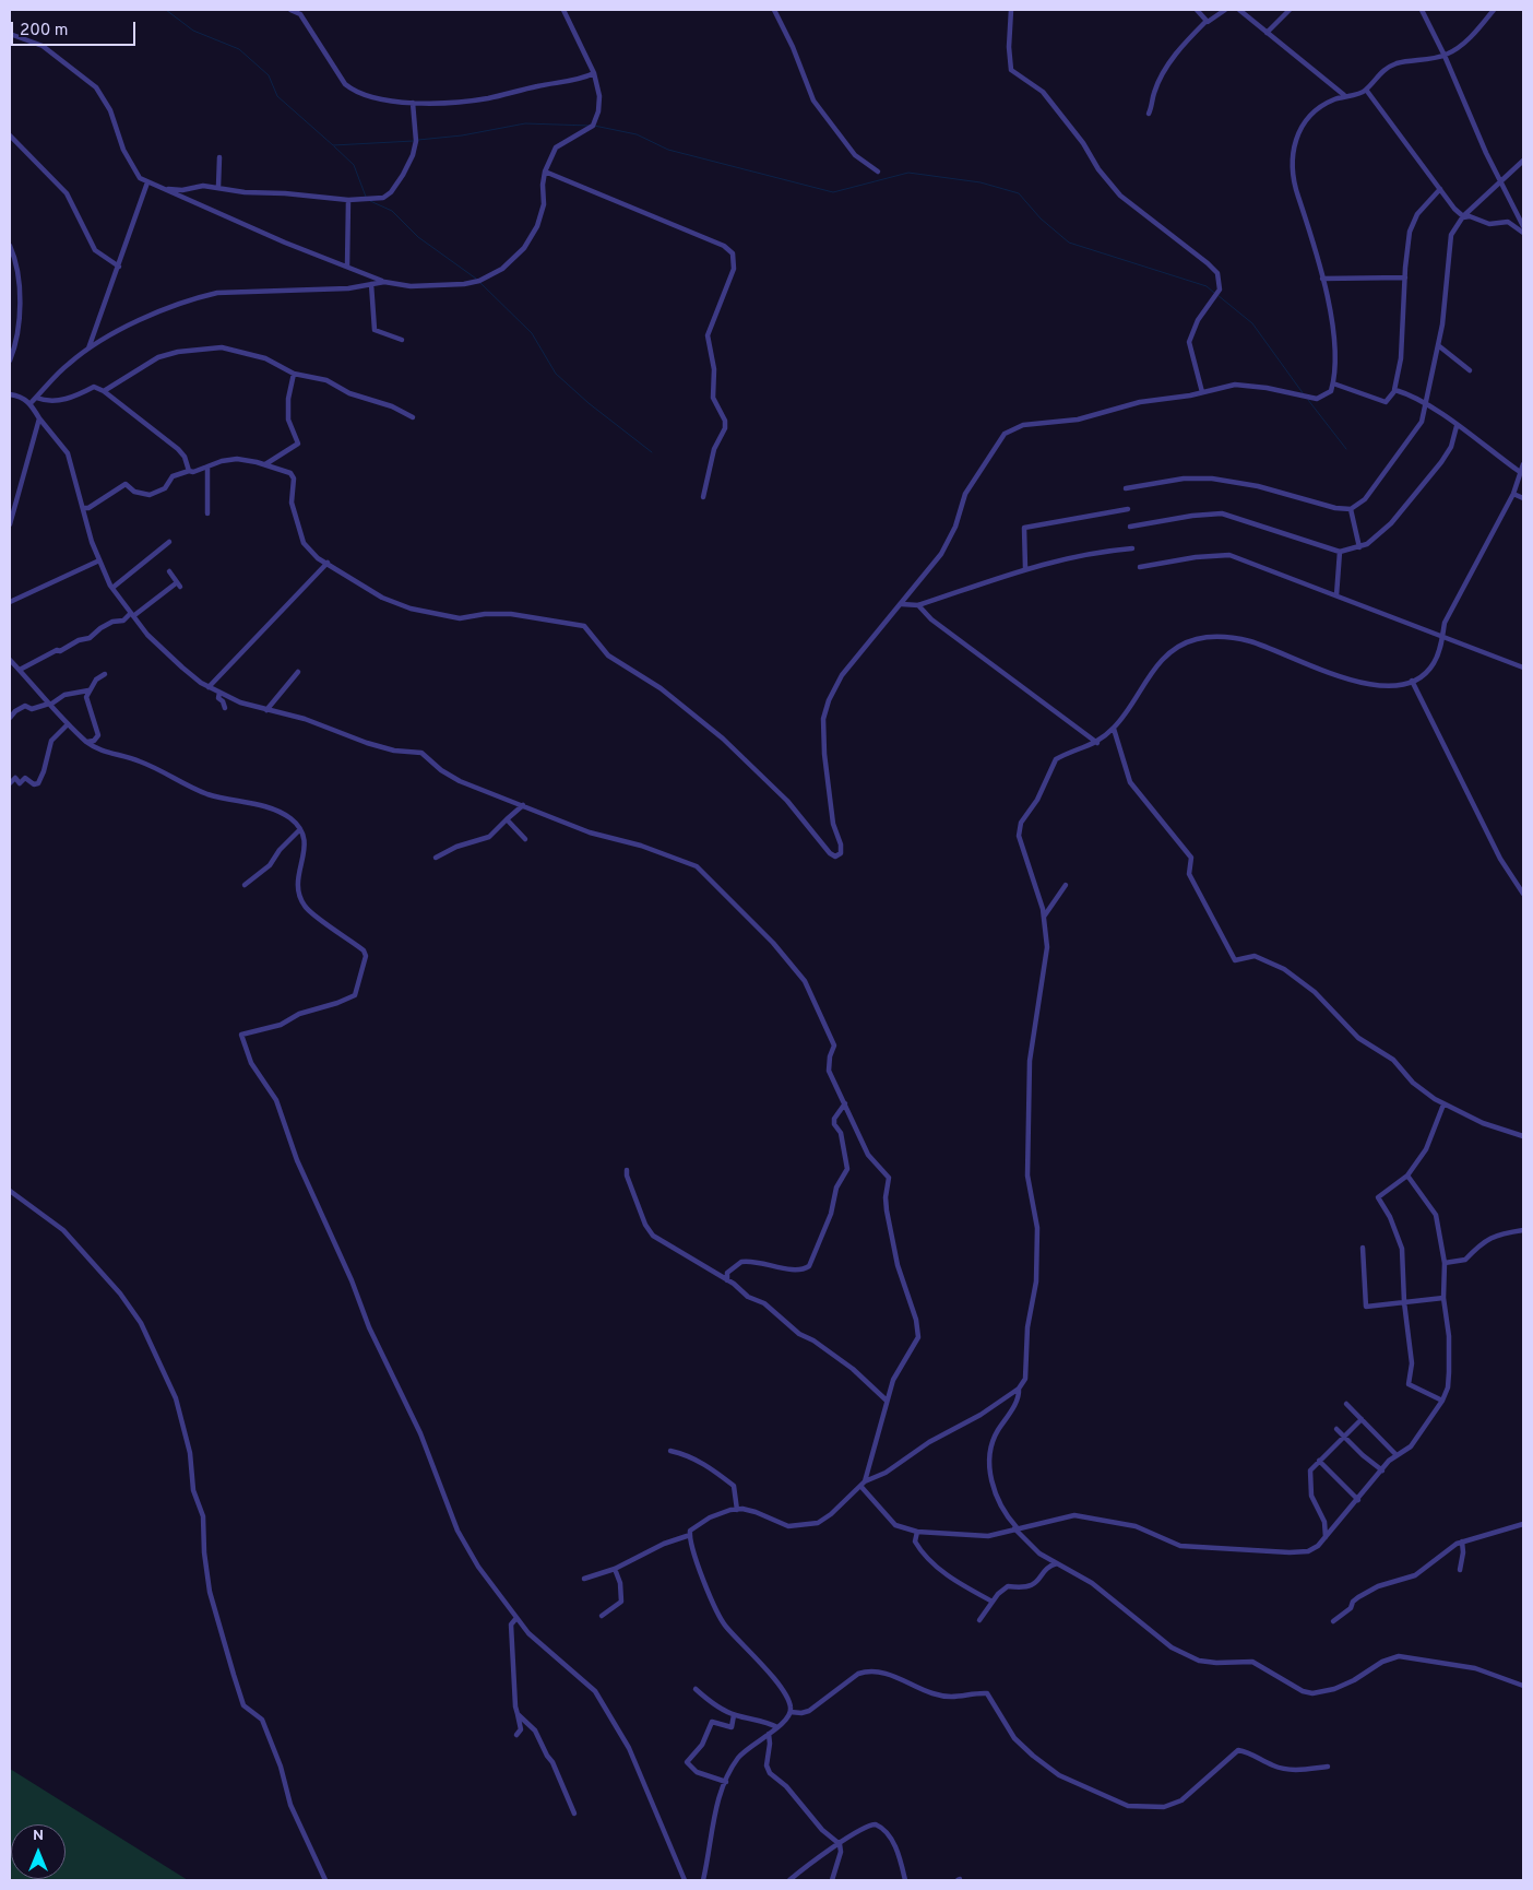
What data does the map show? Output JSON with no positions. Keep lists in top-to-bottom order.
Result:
{
  "scale_bar": "200 m",
  "north": "top"
}
